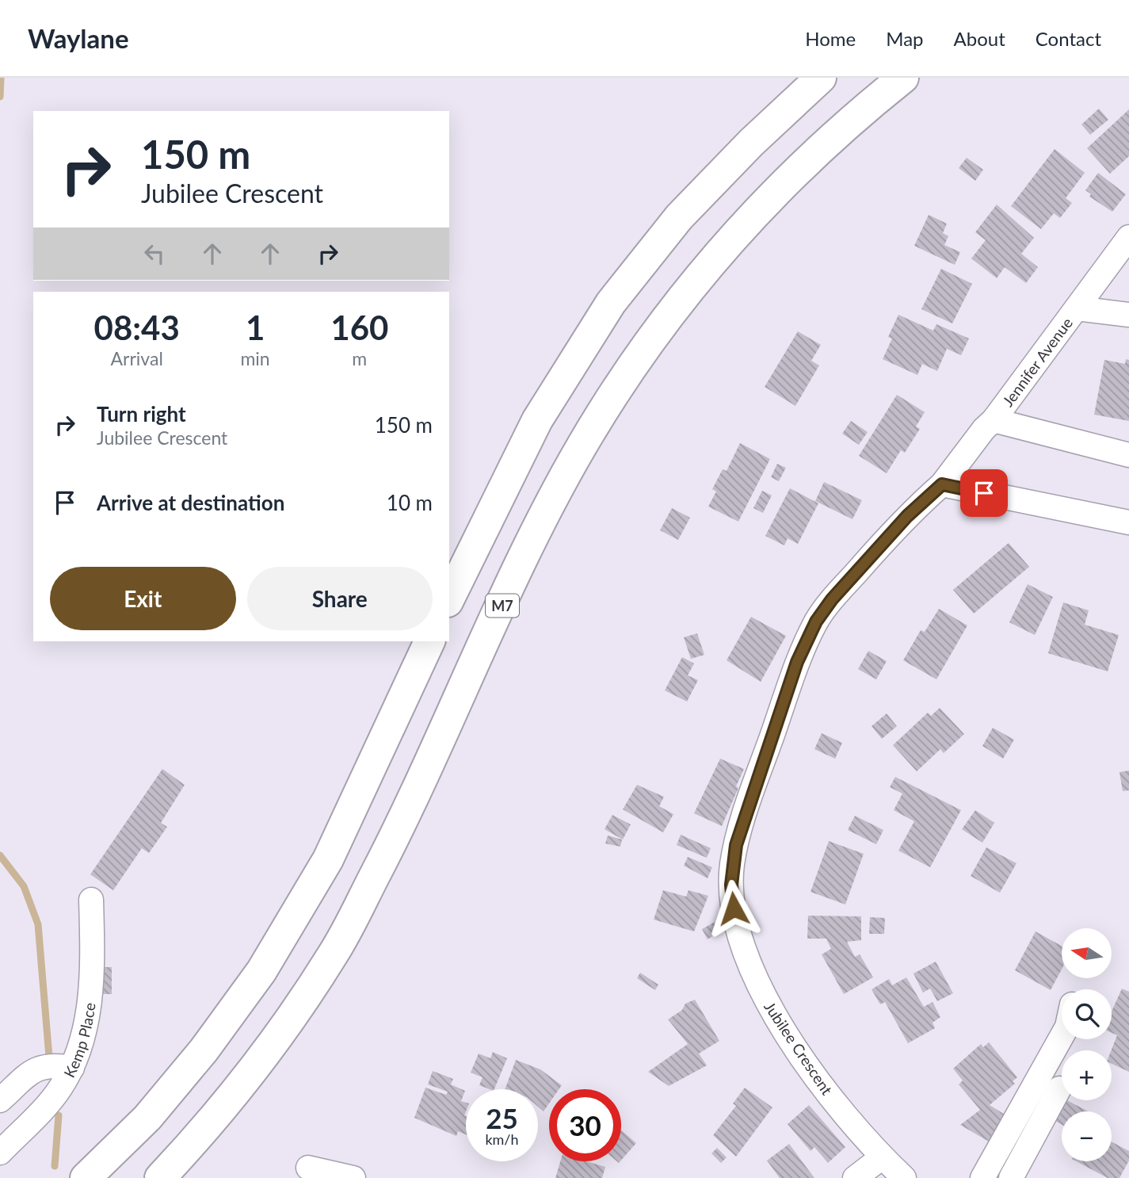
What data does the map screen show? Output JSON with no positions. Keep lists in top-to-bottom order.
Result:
{
  "streets": {
    "highway": ["M7"],
    "street": ["Jennifer Avenue", "Kemp Place", "Jubilee Crescent"]
  },
  "crossings": [
    ["Jennifer Avenue", "Jubilee Crescent"]
  ],
  "north": "left",
  "page": {
    "header": "Waylane",
    "nav": [
      "Home",
      "Map",
      "About",
      "Contact"
    ],
    "turn": ["150 m", "Jubilee Crescent"],
    "eta": [
      "08:43",
      "Arrival",
      "1",
      "min",
      "160",
      "m"
    ],
    "list": [
      {
        "name": "Turn right",
        "note": "Jubilee Crescent",
        "value": "150 m"
      },
      {
        "name": "Arrive at destination",
        "value": "10 m"
      }
    ],
    "buttons": ["Exit", "Share"],
    "map_buttons": ["+", "−"],
    "speed": "25 km/h",
    "limit": "30"
  }
}
